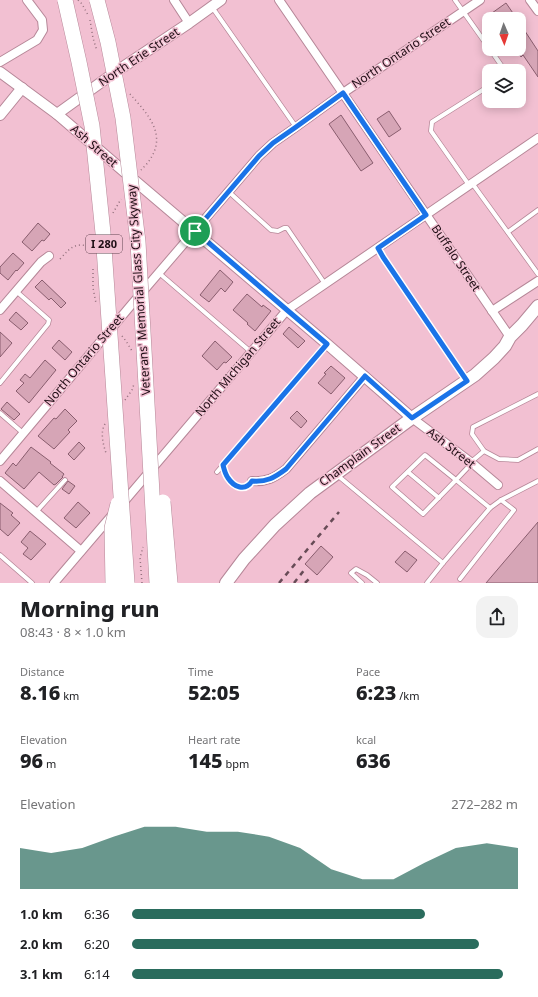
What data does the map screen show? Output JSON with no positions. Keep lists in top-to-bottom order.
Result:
{
  "streets": {
    "highway": ["I 280", "Veterans' Memorial Glass City Skyway"],
    "main road": ["Champlain Street"],
    "street": [
      "North Ontario Street",
      "North Erie Street",
      "Ash Street",
      "Buffalo Street",
      "North Michigan Street"
    ]
  },
  "crossings": [
    ["North Ontario Street", "Ash Street"],
    ["North Ontario Street", "Buffalo Street"],
    ["North Erie Street", "Ash Street"],
    ["Ash Street", "North Michigan Street"],
    ["Ash Street", "Champlain Street"],
    ["Buffalo Street", "North Michigan Street"],
    ["Buffalo Street", "Champlain Street"]
  ],
  "north": "bottom",
  "page": {
    "heading": ["Morning run", "08:43 · 8 × 1.0 km"],
    "stats": [
      ["Distance", "8.16 km"],
      ["Time", "52:05"],
      ["Pace", "6:23 /km"],
      ["Elevation", "96 m"],
      ["Heart rate", "145 bpm"],
      ["kcal", "636"]
    ],
    "chart": ["Elevation", "272–282 m"],
    "list": [
      {
        "name": "1.0 km",
        "note": "6:36"
      },
      {
        "name": "2.0 km",
        "note": "6:20"
      },
      {
        "name": "3.1 km",
        "note": "6:14"
      }
    ]
  }
}
